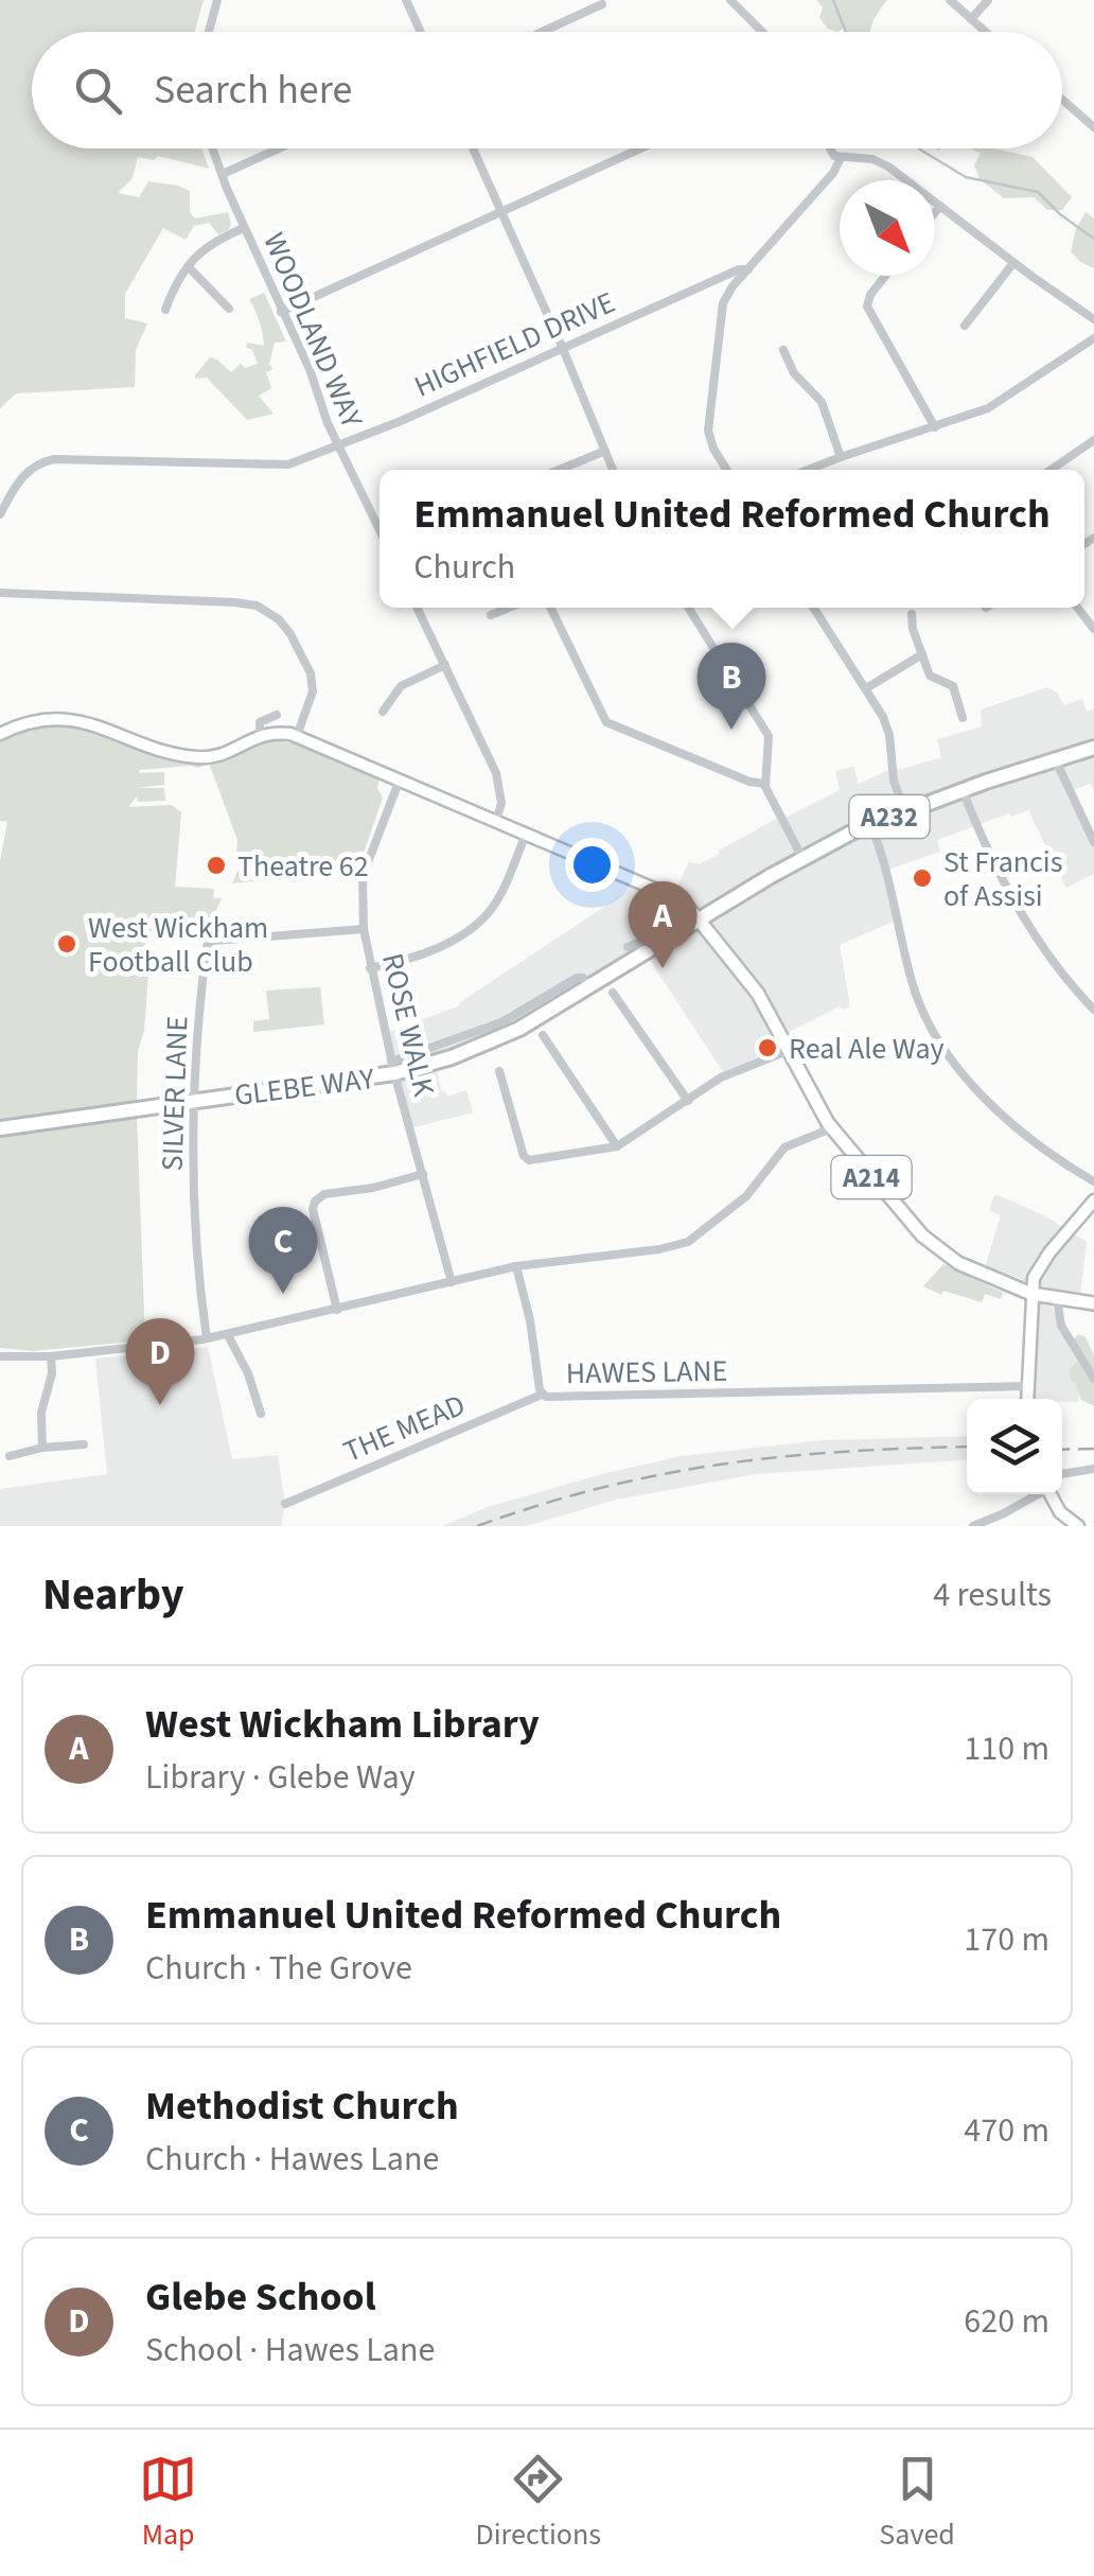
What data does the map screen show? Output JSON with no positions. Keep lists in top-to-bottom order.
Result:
{
  "streets": {
    "highway": ["A232", "GLEBE WAY"],
    "main road": ["A214"],
    "street": [
      "WOODLAND WAY",
      "HIGHFIELD DRIVE",
      "ROSE WALK",
      "SILVER LANE",
      "HAWES LANE",
      "THE MEAD"
    ]
  },
  "crossings": [
    ["WOODLAND WAY", "HIGHFIELD DRIVE"],
    ["A232", "GLEBE WAY"],
    ["A232", "A214"],
    ["ROSE WALK", "GLEBE WAY"],
    ["ROSE WALK", "SILVER LANE"],
    ["GLEBE WAY", "SILVER LANE"],
    ["GLEBE WAY", "A214"],
    ["HAWES LANE", "THE MEAD"]
  ],
  "places": [
    "Theatre 62",
    "St Francis of Assisi",
    "West Wickham Football Club",
    "Real Ale Way"
  ],
  "north": "bottom right",
  "page": {
    "search": "Search here",
    "popup": ["Emmanuel United Reformed Church", "Church"],
    "pins": [
      "B",
      "A",
      "C",
      "D"
    ],
    "heading": ["Nearby", "4 results"],
    "list": [
      {
        "mark": "A",
        "name": "West Wickham Library",
        "note": "Library · Glebe Way",
        "value": "110 m"
      },
      {
        "mark": "B",
        "name": "Emmanuel United Reformed Church",
        "note": "Church · The Grove",
        "value": "170 m"
      },
      {
        "mark": "C",
        "name": "Methodist Church",
        "note": "Church · Hawes Lane",
        "value": "470 m"
      },
      {
        "mark": "D",
        "name": "Glebe School",
        "note": "School · Hawes Lane",
        "value": "620 m"
      }
    ],
    "nav": ["Map", "Directions", "Saved"]
  }
}
